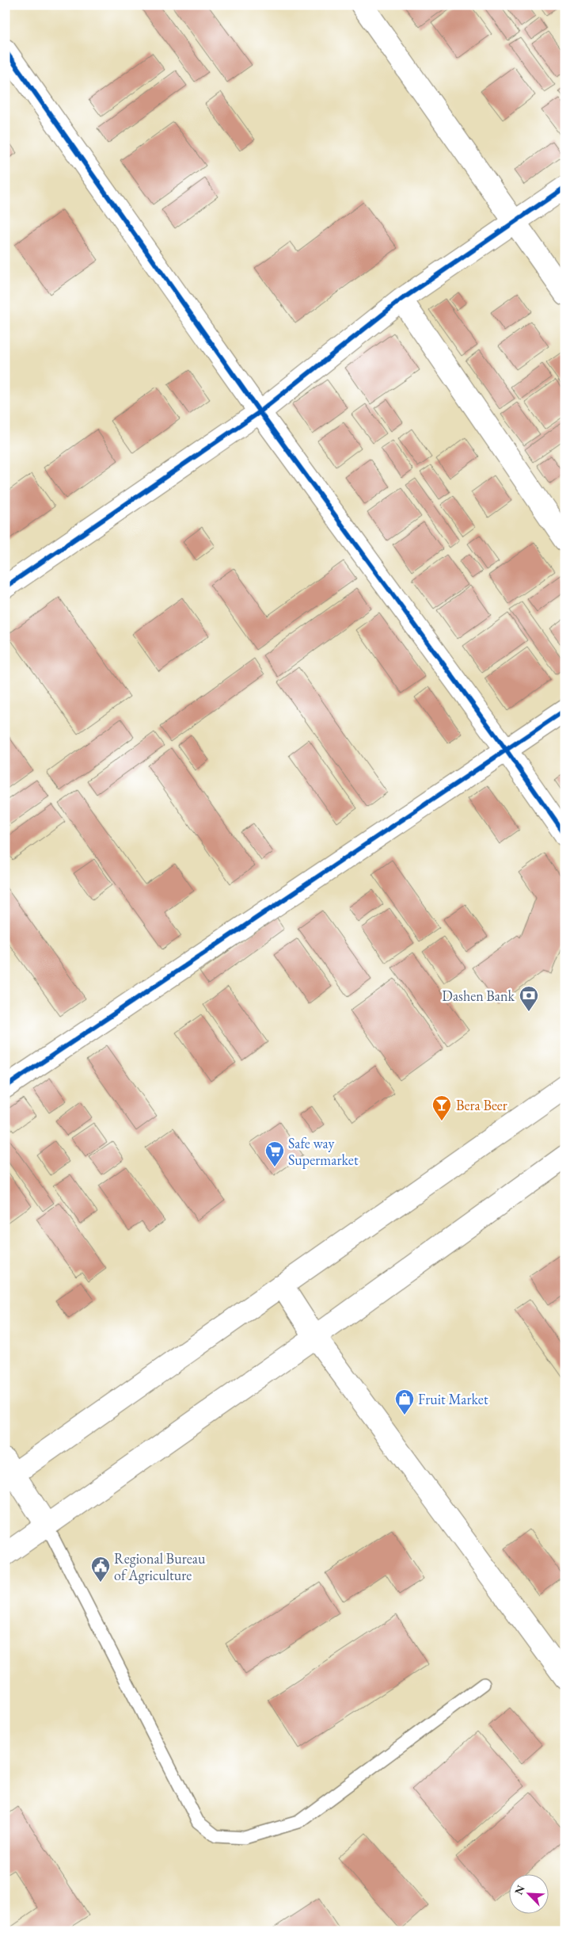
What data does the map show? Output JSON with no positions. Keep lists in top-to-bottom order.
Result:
{
  "places": {
    "bank": ["Dashen Bank"],
    "bar": ["Bera Beer"],
    "supermarket": ["Safe way Supermarket"],
    "shop": ["Fruit Market"],
    "public building": ["Regional Bureau of Agriculture"]
  },
  "north": "top left"
}
